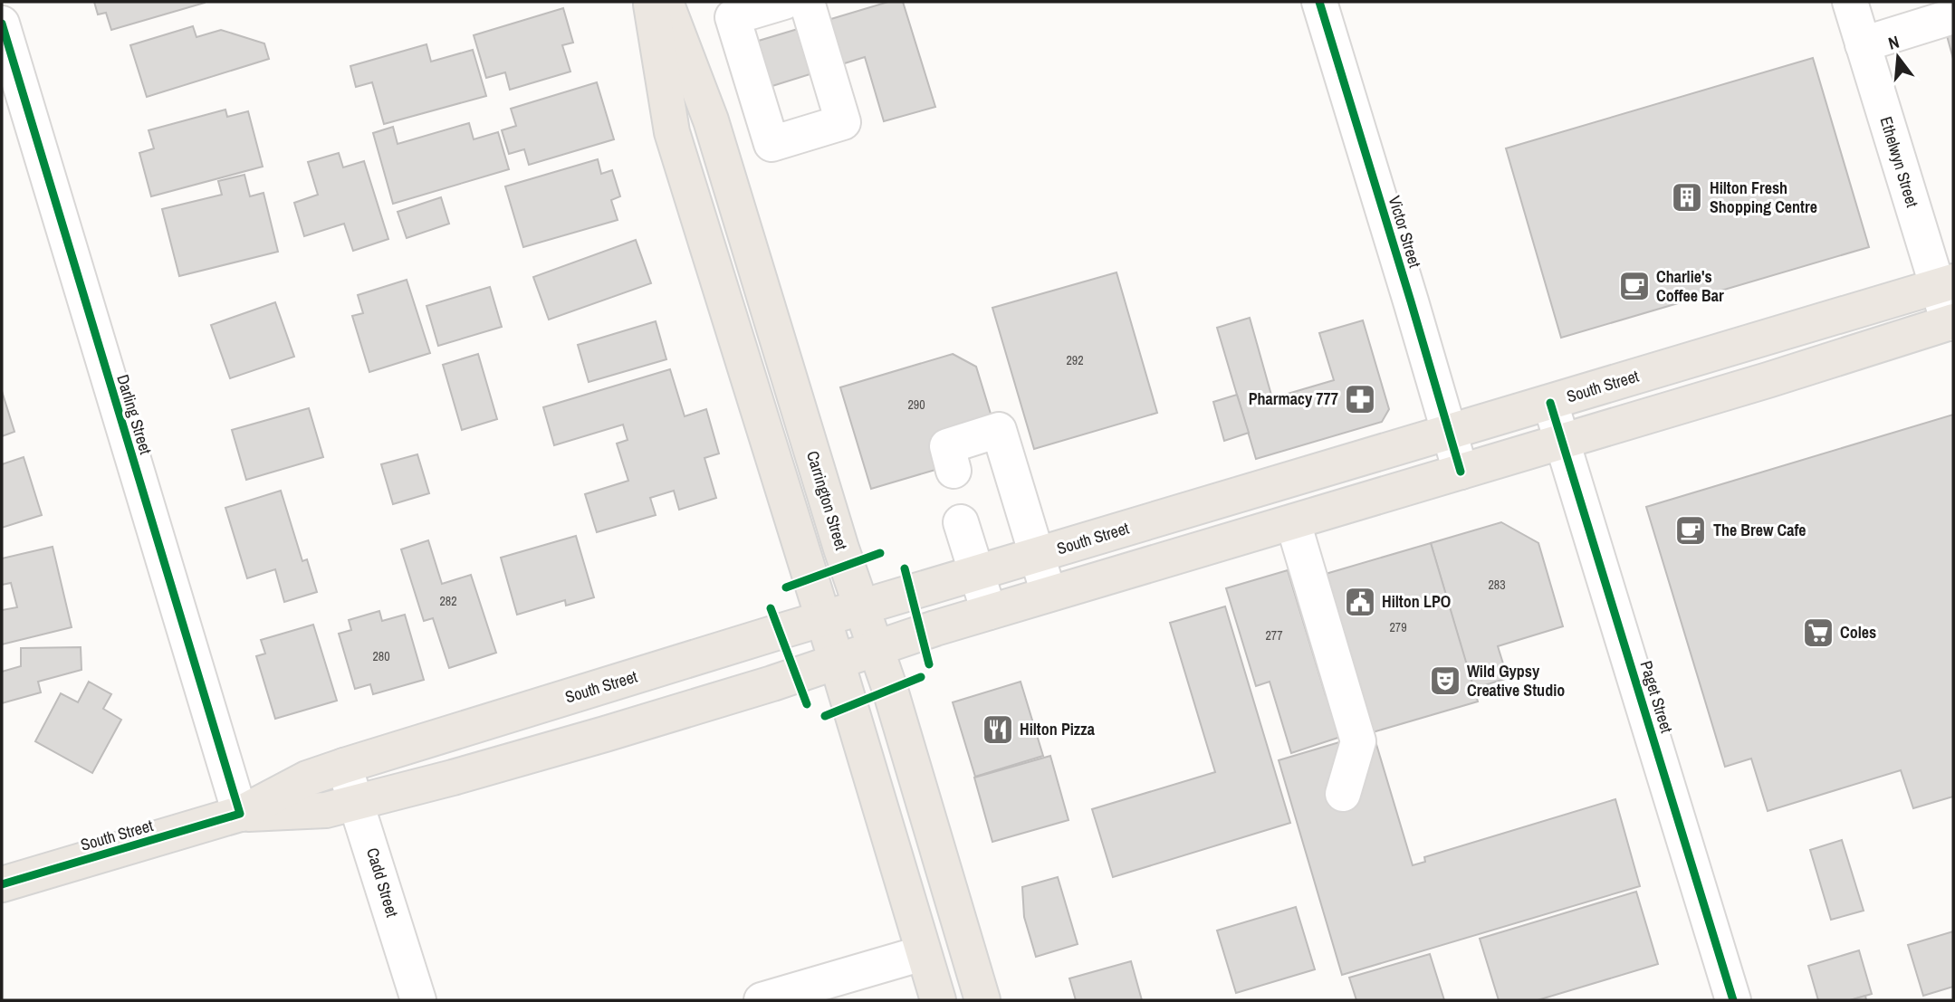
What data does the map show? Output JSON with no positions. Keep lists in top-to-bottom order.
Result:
{
  "streets": {
    "main road": ["South Street", "Carrington Street"],
    "street": [
      "Ethelwyn Street",
      "Victor Street",
      "Darling Street",
      "Paget Street",
      "Cadd Street"
    ]
  },
  "crossings": [
    ["Ethelwyn Street", "South Street"],
    ["Victor Street", "South Street"],
    ["South Street", "Darling Street"],
    ["South Street", "Carrington Street"],
    ["South Street", "Paget Street"],
    ["South Street", "Cadd Street"]
  ],
  "places": {
    "building": ["Hilton Fresh Shopping Centre"],
    "cafe": ["Charlie's Coffee Bar", "The Brew Cafe"],
    "pharmacy": ["Pharmacy 777"],
    "public building": ["Hilton LPO"],
    "supermarket": ["Coles"],
    "theatre": ["Wild Gypsy Creative Studio"],
    "restaurant": ["Hilton Pizza"]
  },
  "house_numbers": [
    "292",
    "290",
    "283",
    "282",
    "279",
    "277",
    "280"
  ],
  "north": "top"
}
